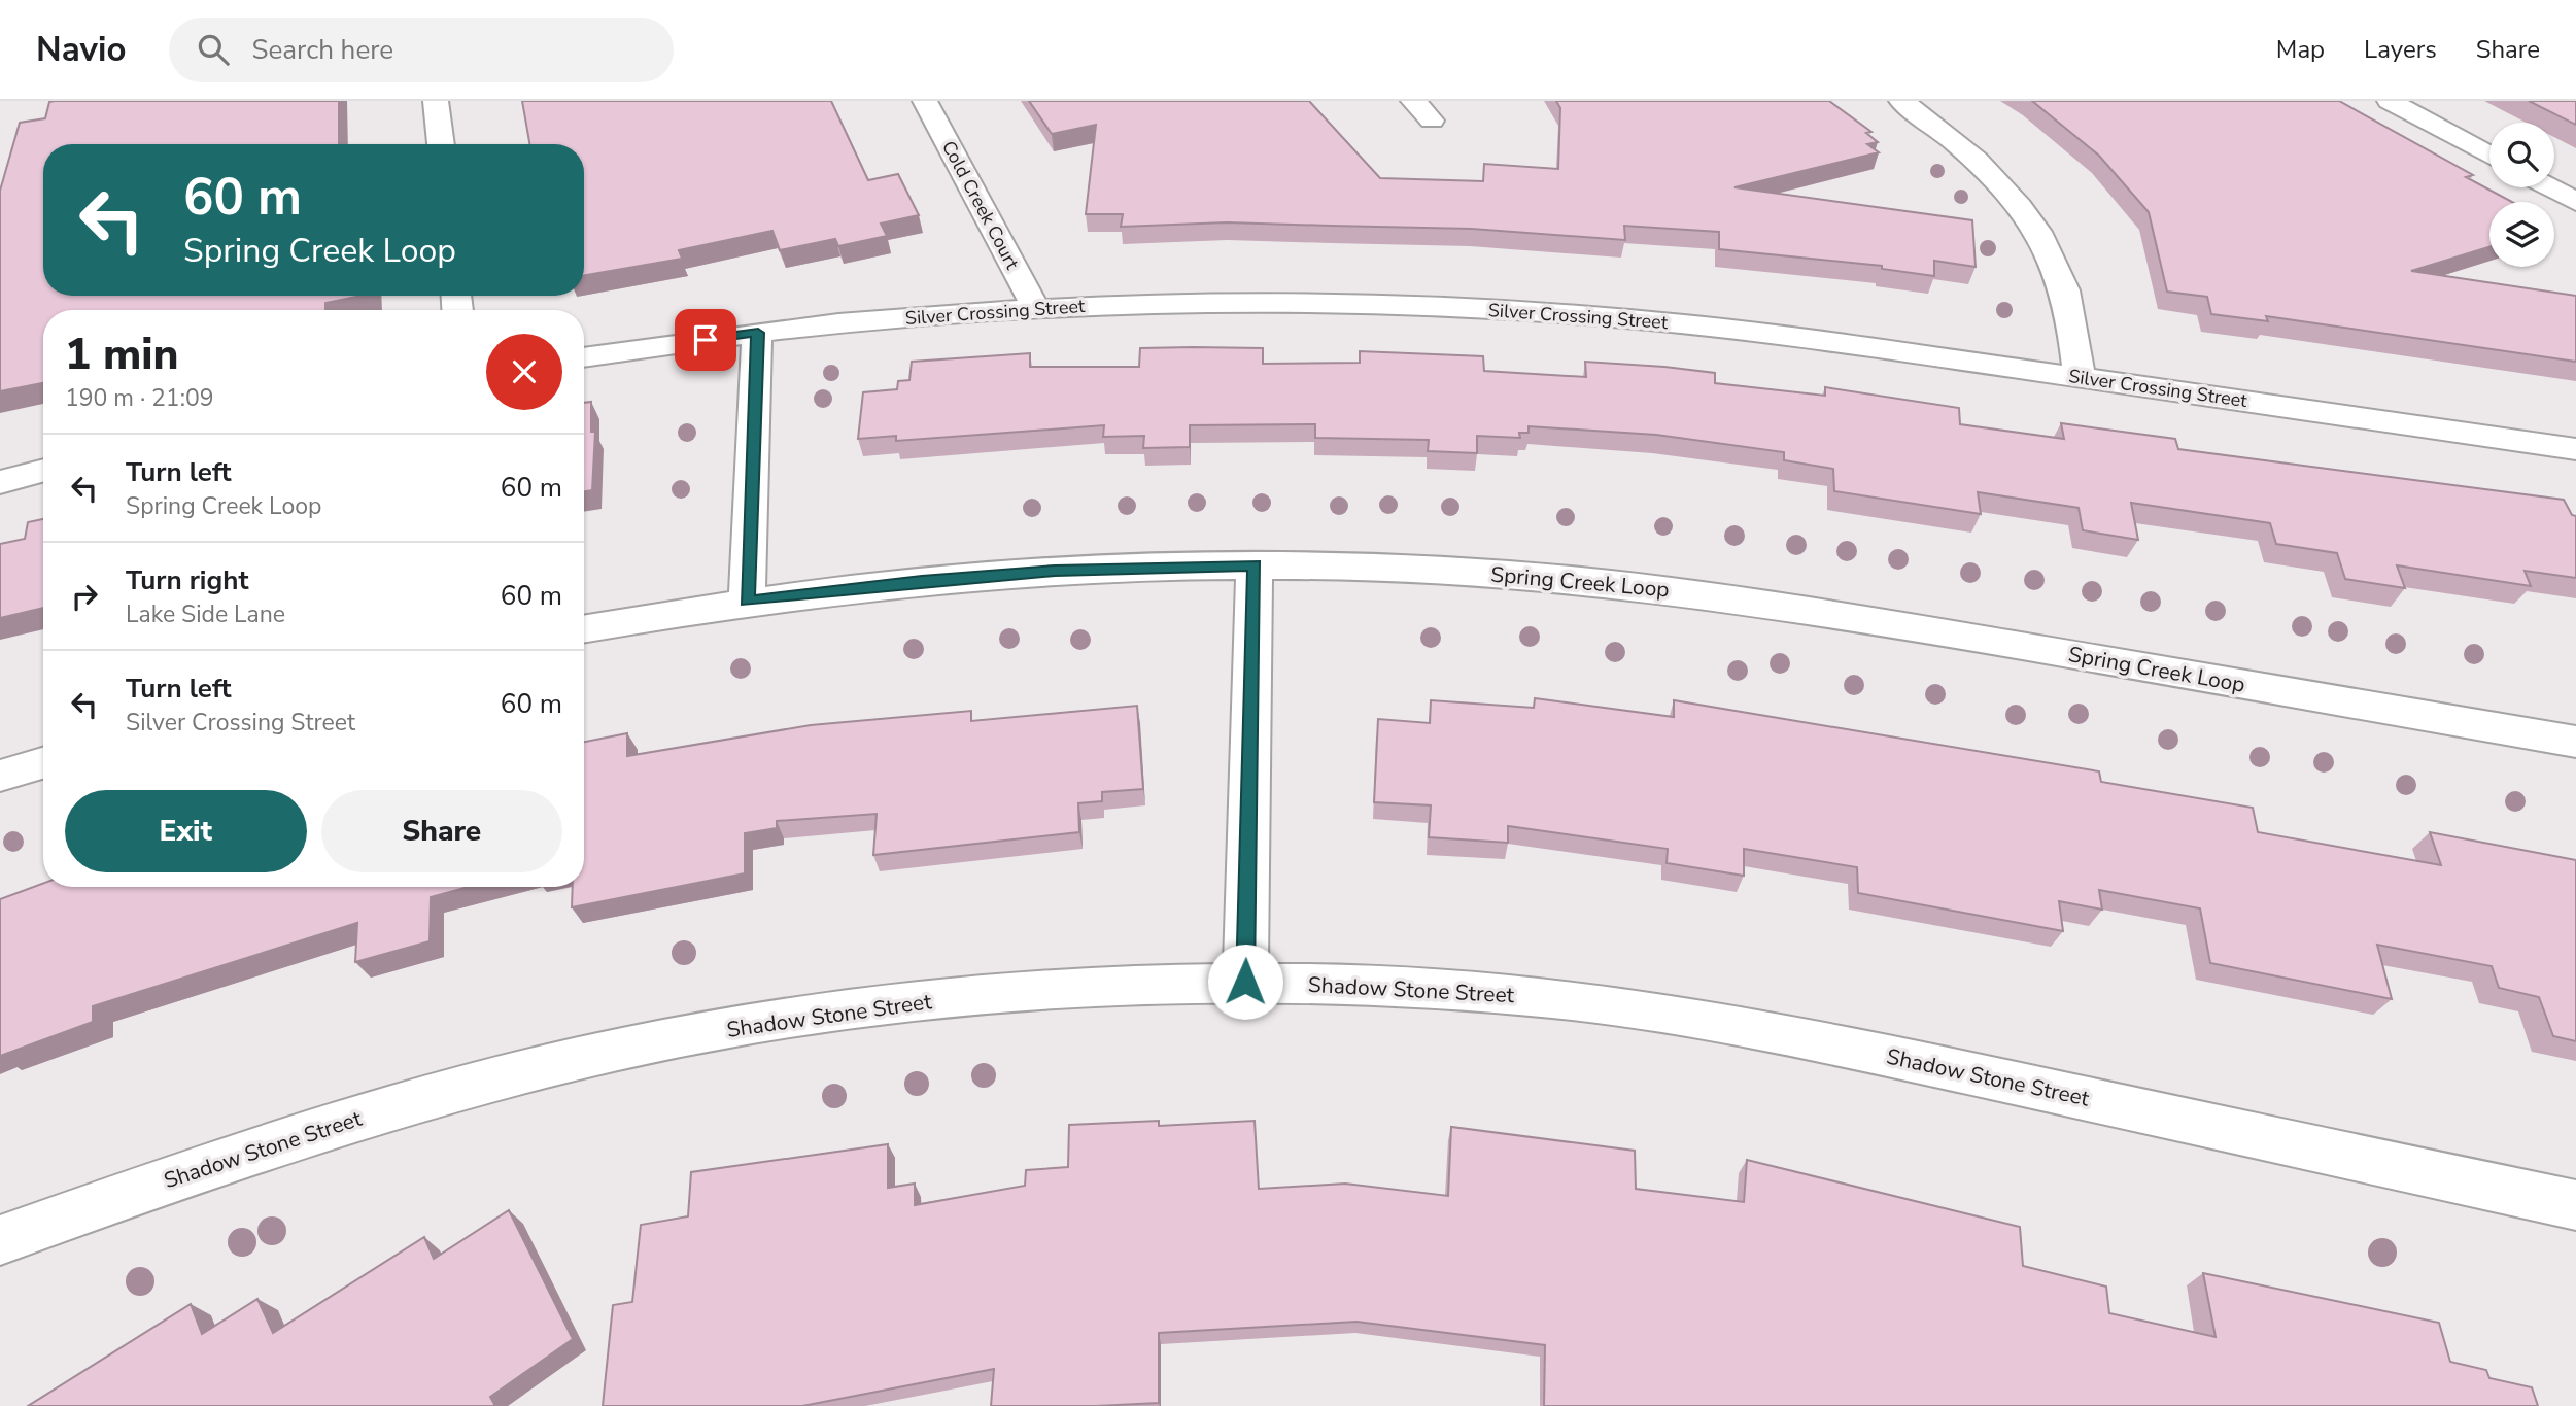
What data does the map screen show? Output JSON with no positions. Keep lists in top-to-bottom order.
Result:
{
  "streets": {
    "street": [
      "Cold Creek Court",
      "Silver Crossing Street",
      "Spring Creek Loop",
      "Shadow Stone Street"
    ]
  },
  "crossings": [
    ["Cold Creek Court", "Silver Crossing Street"]
  ],
  "page": {
    "header": "Navio",
    "search": "Search here",
    "nav": ["Map", "Layers", "Share"],
    "turn": ["60 m", "Spring Creek Loop"],
    "heading": ["1 min", "190 m · 21:09"],
    "list": [
      {
        "name": "Turn left",
        "note": "Spring Creek Loop",
        "value": "60 m"
      },
      {
        "name": "Turn right",
        "note": "Lake Side Lane",
        "value": "60 m"
      },
      {
        "name": "Turn left",
        "note": "Silver Crossing Street",
        "value": "60 m"
      }
    ],
    "buttons": ["Exit", "Share"]
  }
}
